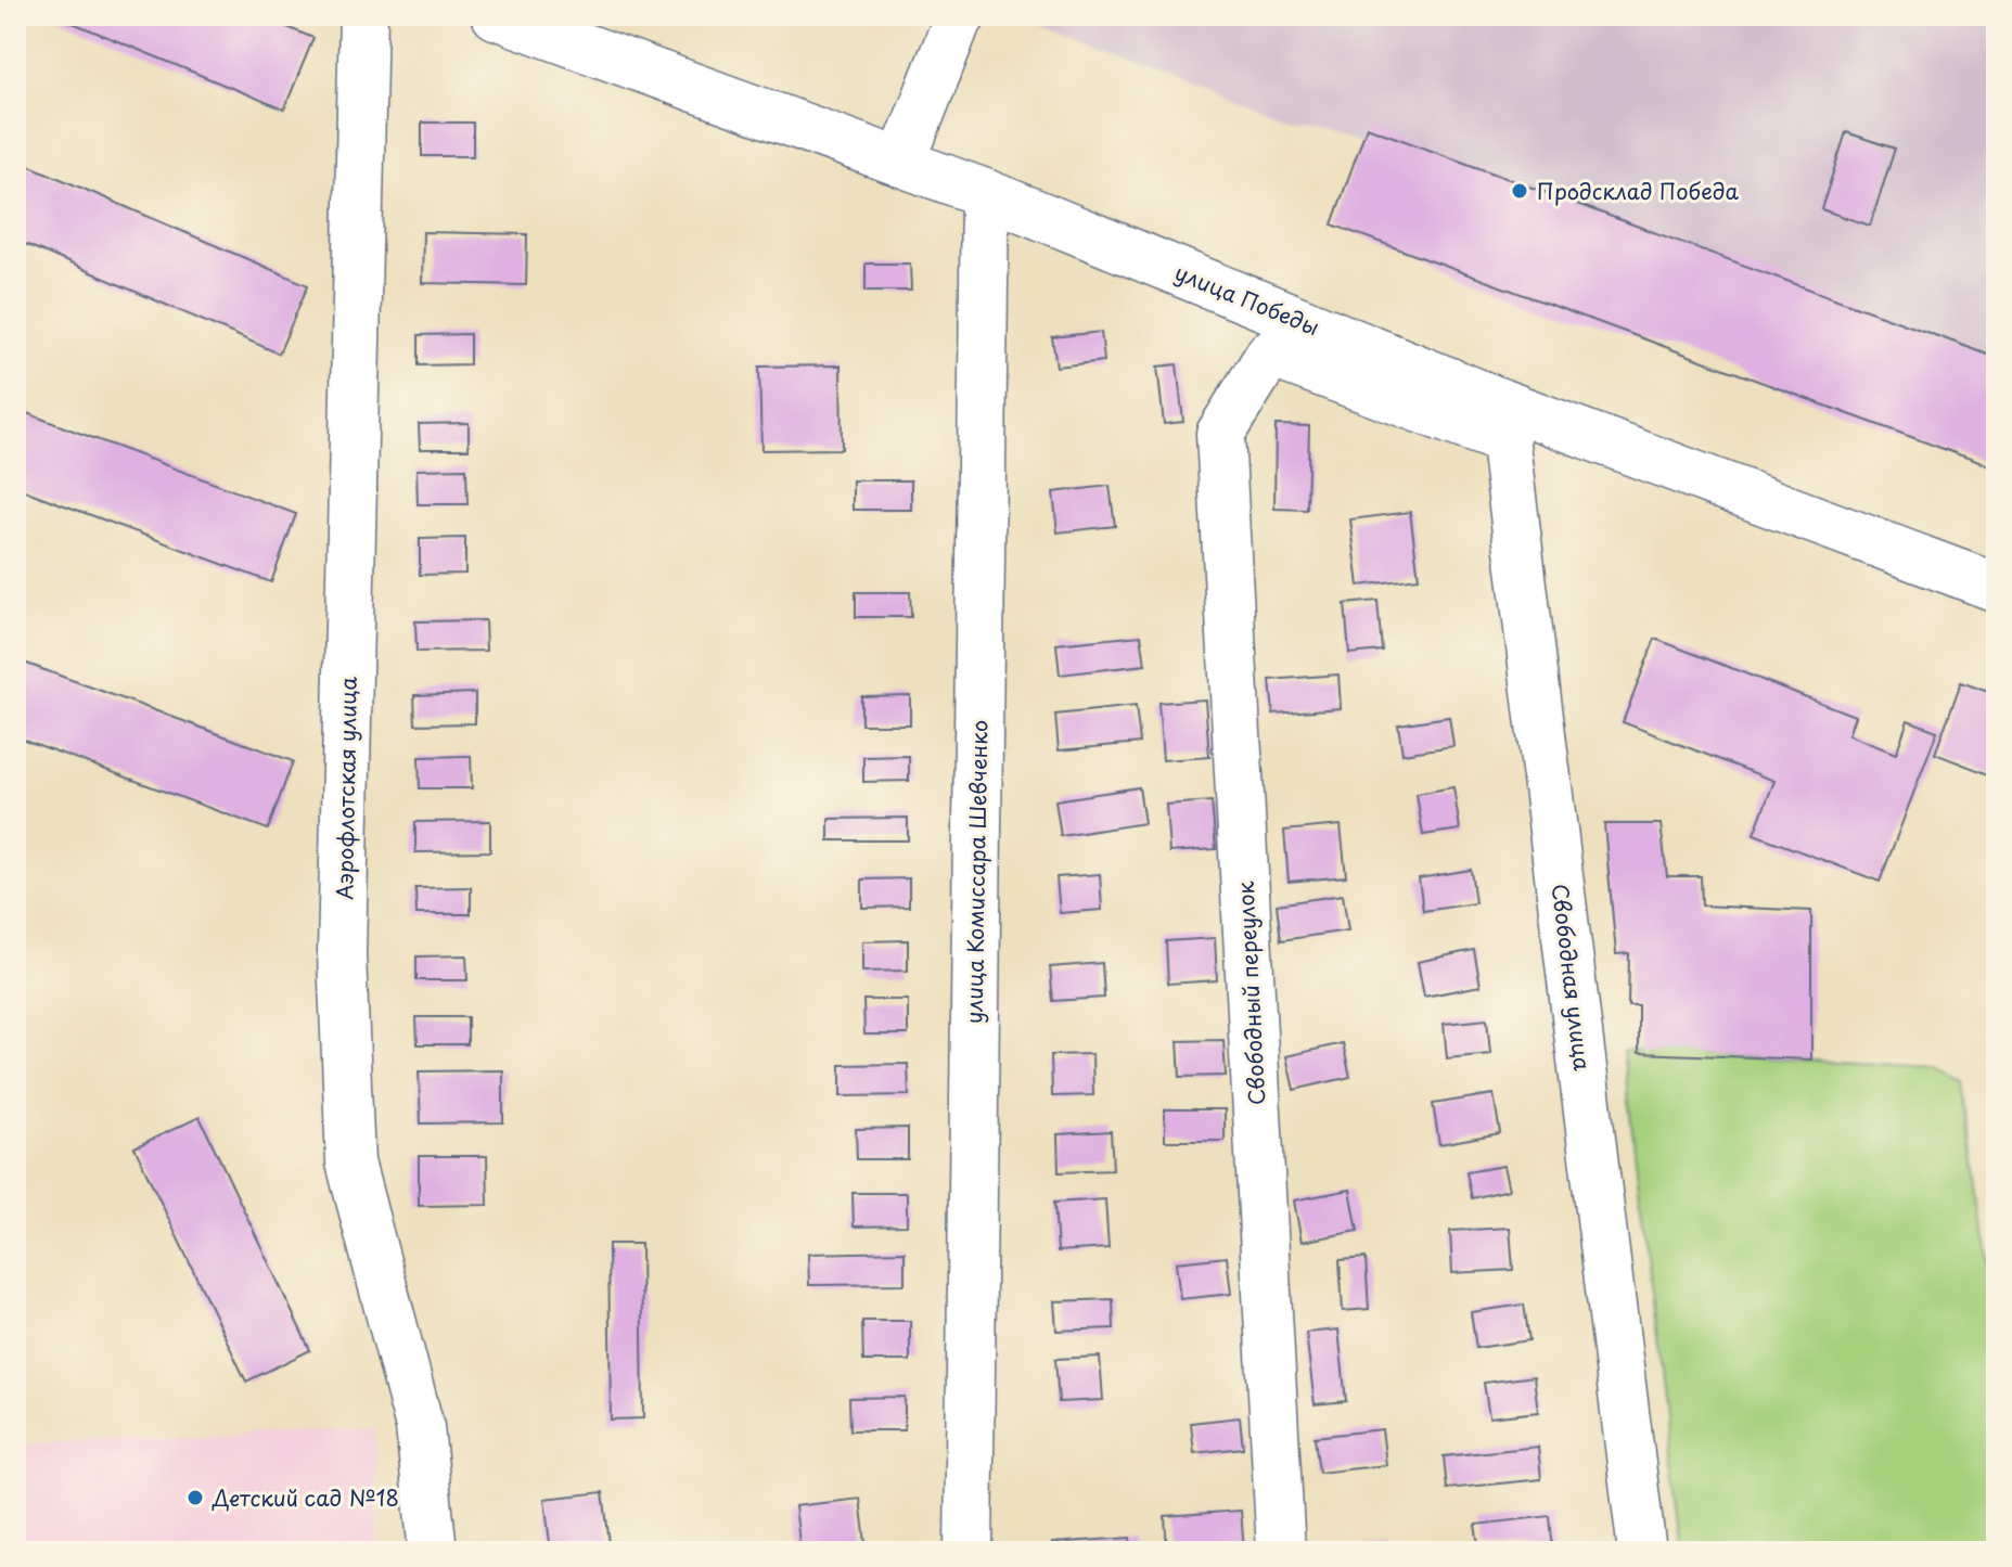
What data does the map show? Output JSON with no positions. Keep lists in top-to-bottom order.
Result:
{
  "streets": {
    "street": [
      "улица Победы",
      "Аэрофлотская улица",
      "улица Комиссара Шевченко",
      "Свободная улица",
      "Свободный переулок"
    ]
  },
  "crossings": [
    ["улица Победы", "улица Комиссара Шевченко"],
    ["улица Победы", "Свободная улица"],
    ["улица Победы", "Свободный переулок"],
    ["Свободная улица", "Свободный переулок"]
  ],
  "places": ["Продсклад Победа", "Детский сад №18"]
}
